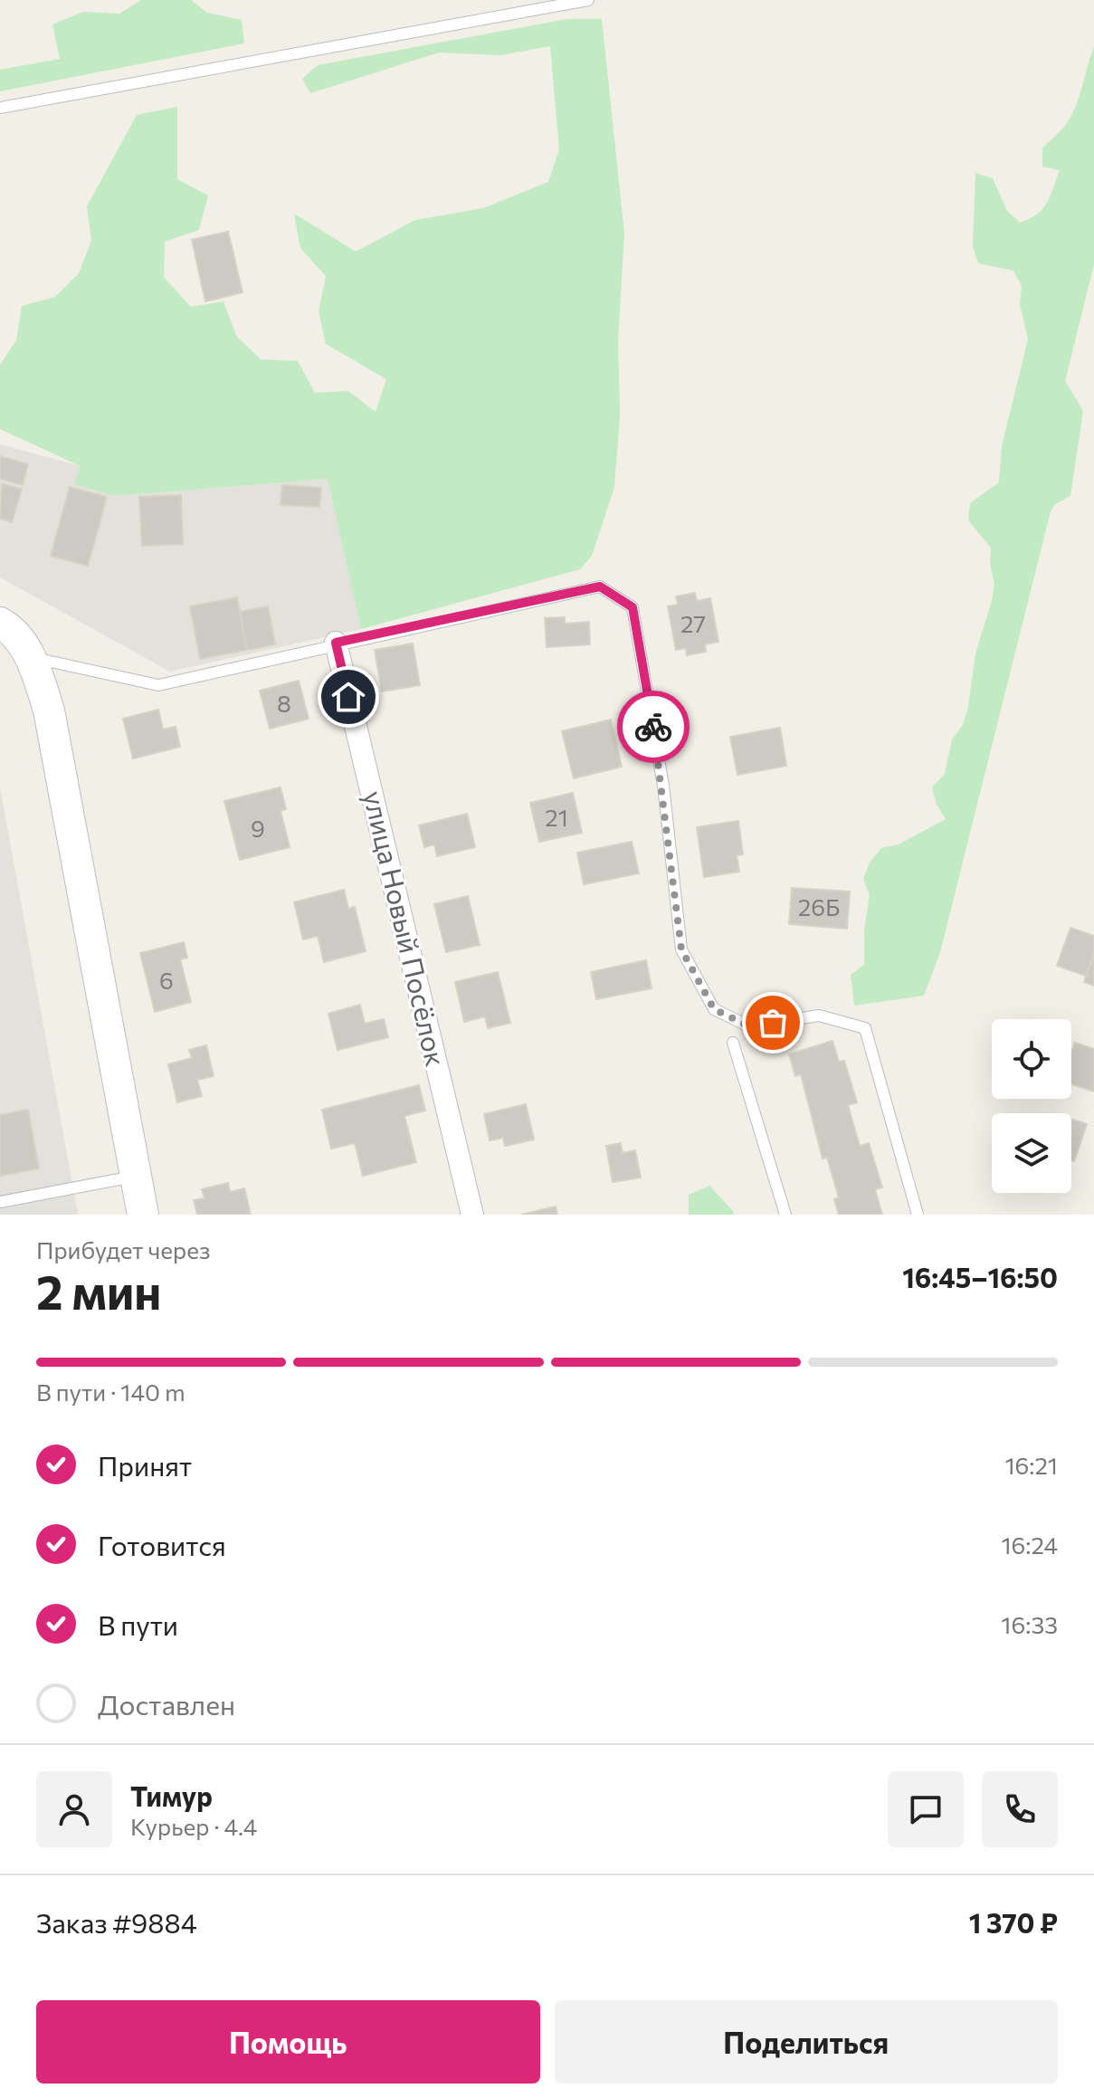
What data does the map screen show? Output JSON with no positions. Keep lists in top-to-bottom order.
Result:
{
  "streets": {
    "street": ["улица Новый Посёлок"]
  },
  "house_numbers": [
    "27",
    "8",
    "21",
    "9",
    "26Б",
    "6"
  ],
  "page": {
    "heading": ["2 мин", "Прибудет через", "16:45–16:50"],
    "panel": [
      "Тимур",
      "Курьер · 4.4",
      "Заказ #9884",
      "1 370 ₽"
    ],
    "bar": "В пути · 140 m",
    "list": [
      ["Принят", "16:21"],
      ["Готовится", "16:24"],
      ["В пути", "16:33"],
      "Доставлен"
    ],
    "buttons": ["Помощь", "Поделиться"]
  }
}
